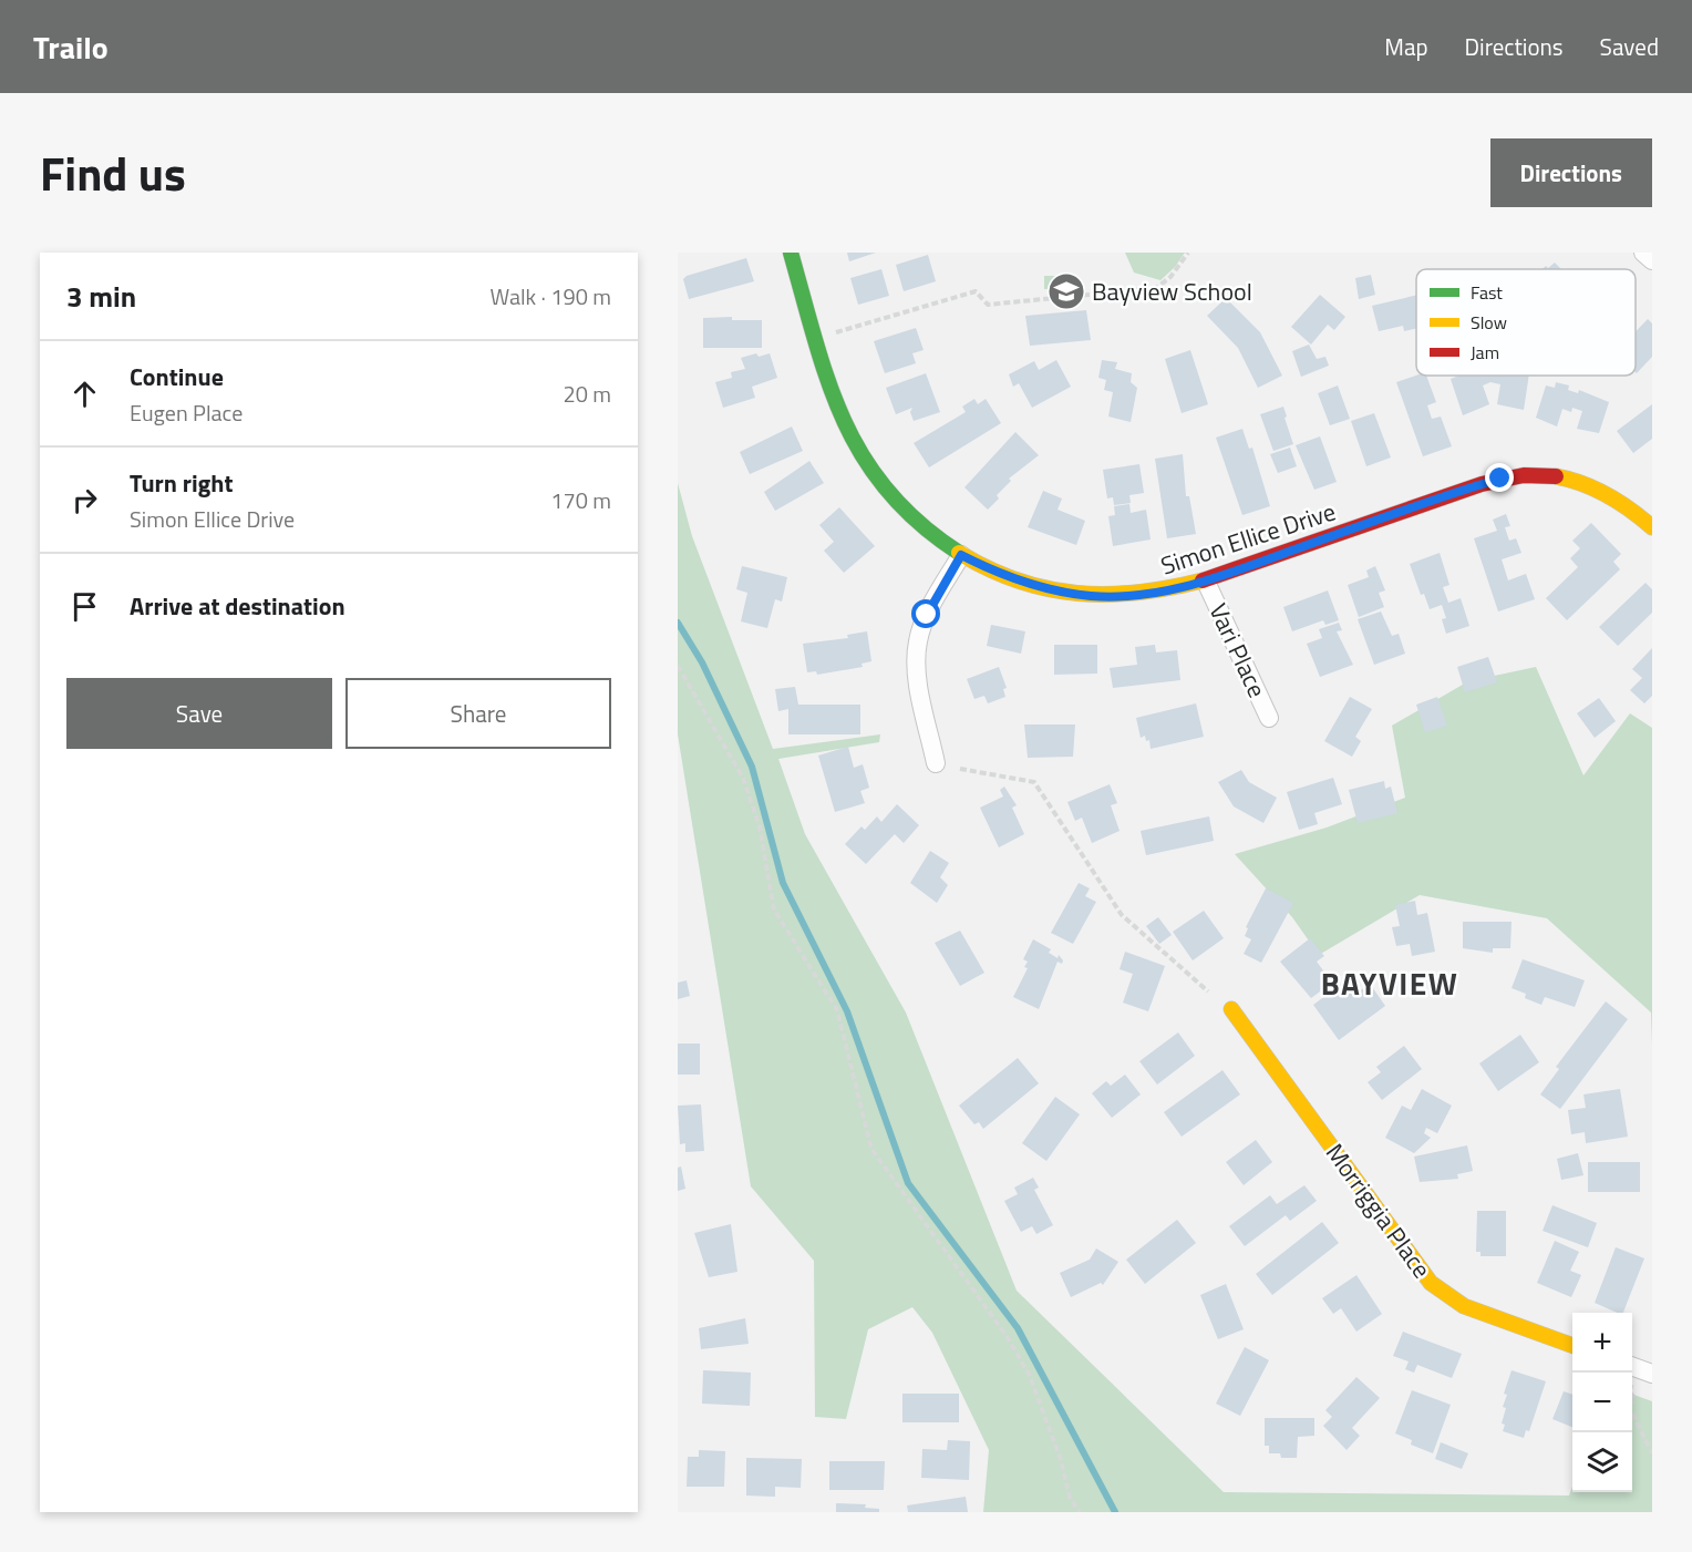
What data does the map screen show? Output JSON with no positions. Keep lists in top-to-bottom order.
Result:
{
  "streets": {
    "street": ["Simon Ellice Drive", "Vari Place", "Morriggia Place"]
  },
  "crossings": [
    ["Simon Ellice Drive", "Vari Place"]
  ],
  "districts": ["BAYVIEW"],
  "places": {
    "school or university": ["Bayview School"]
  },
  "legend": ["Fast", "Slow", "Jam"],
  "page": {
    "header": "Trailo",
    "nav": ["Map", "Directions", "Saved"],
    "title": "Find us",
    "buttons": [
      "Directions",
      ["Save", "Share"]
    ],
    "heading": ["3 min", "Walk · 190 m"],
    "list": [
      ["Continue", "Eugen Place", "20 m"],
      ["Turn right", "Simon Ellice Drive", "170 m"],
      "Arrive at destination"
    ],
    "map_buttons": ["+", "−"]
  }
}
